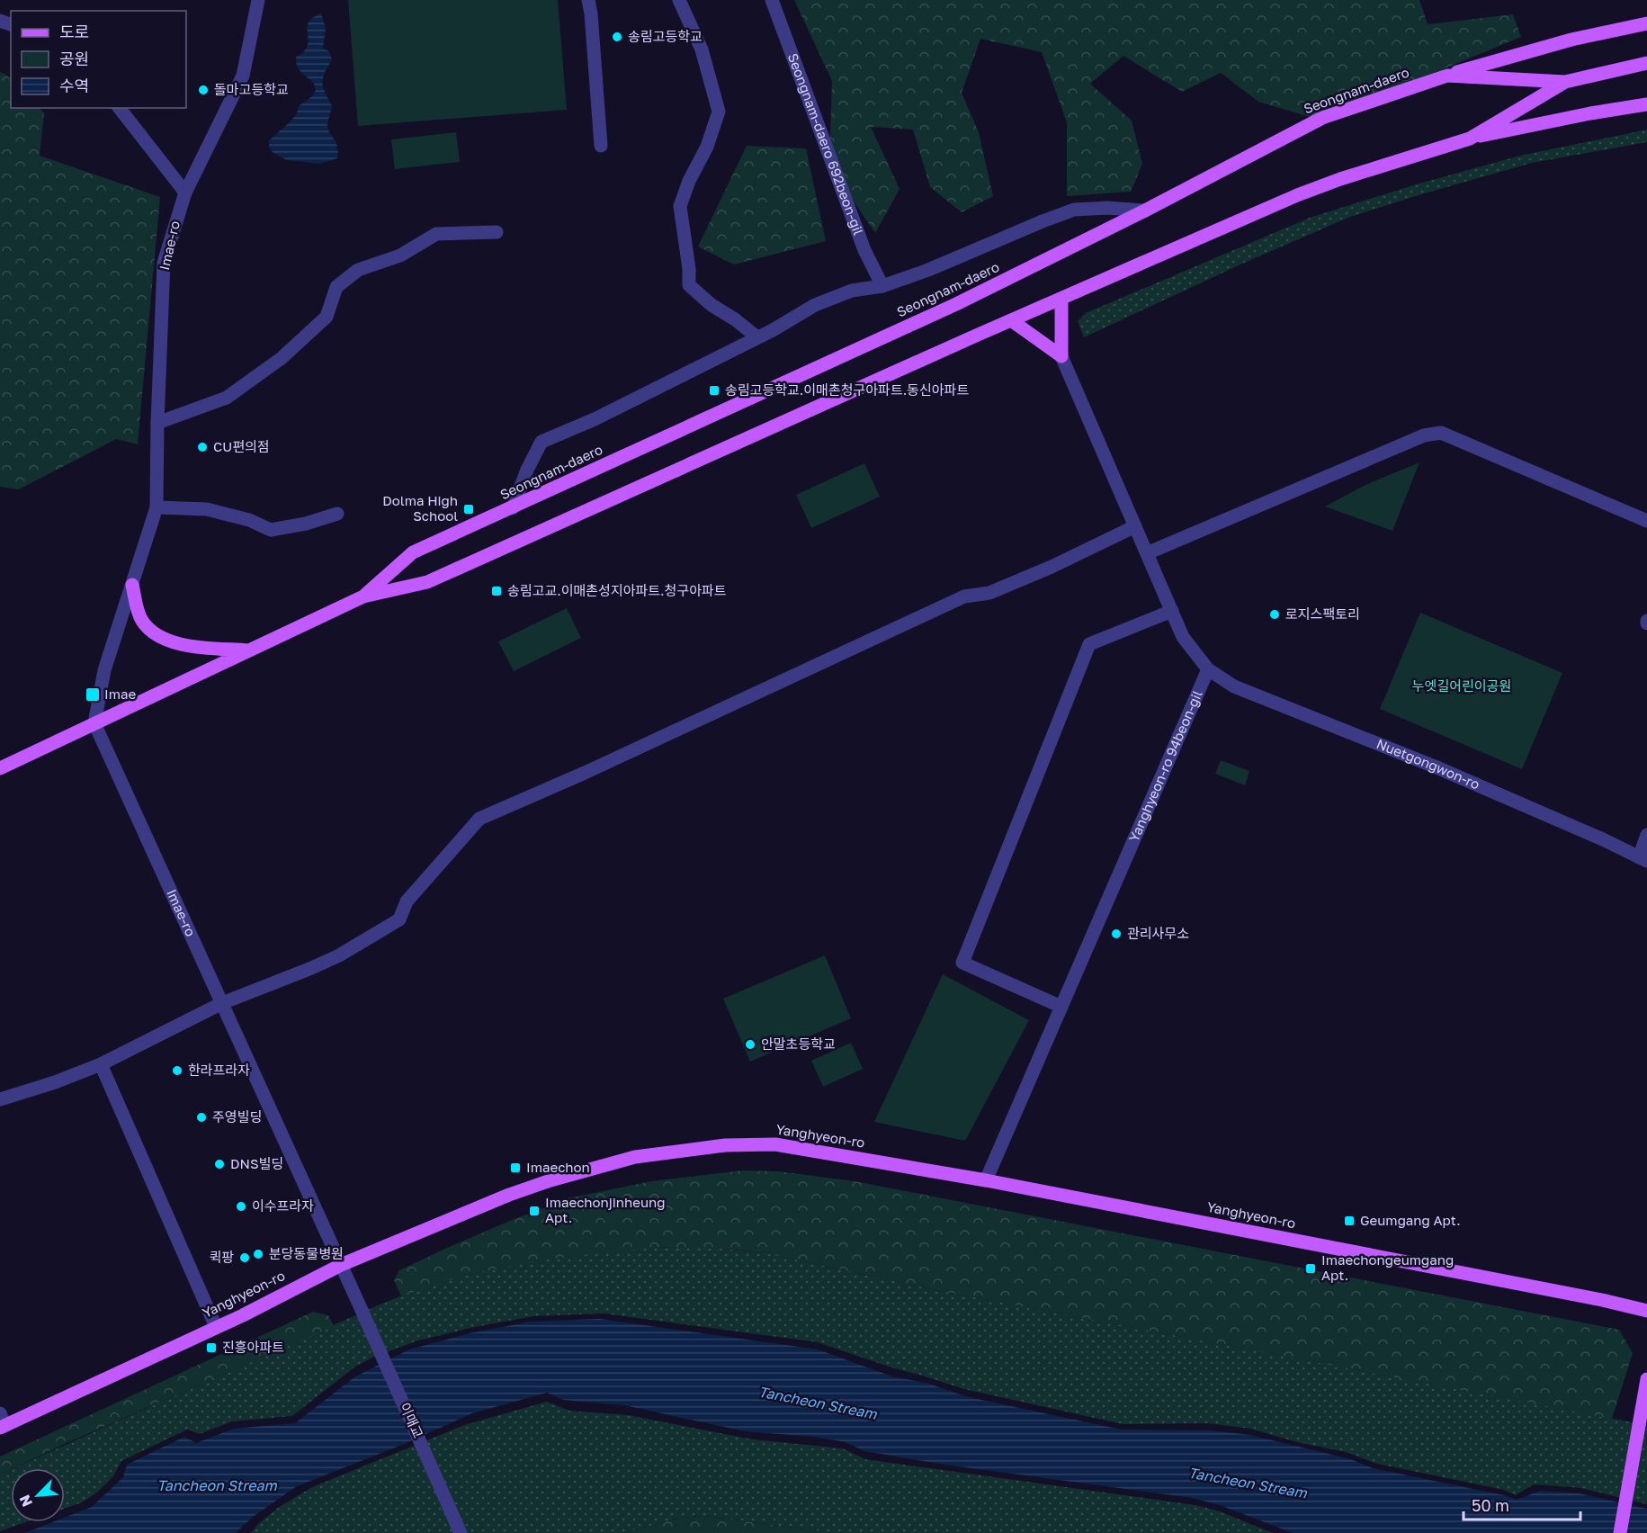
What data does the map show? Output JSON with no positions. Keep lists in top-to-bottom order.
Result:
{
  "streets": {
    "main road": ["Seongnam-daero", "Yanghyeon-ro"],
    "street": [
      "Seongnam-daero 692beon-gil",
      "Imae-ro",
      "Nuetgongwon-ro",
      "Yanghyeon-ro 94beon-gil",
      "이매교"
    ]
  },
  "crossings": [
    ["Seongnam-daero", "Imae-ro"],
    ["Imae-ro", "Yanghyeon-ro"],
    ["Imae-ro", "이매교"],
    ["Nuetgongwon-ro", "Yanghyeon-ro 94beon-gil"],
    ["Yanghyeon-ro 94beon-gil", "Yanghyeon-ro"]
  ],
  "water": ["Tancheon Stream"],
  "parks": ["누엣길어린이공원"],
  "places": {
    "other": [
      "송림고등학교",
      "돌마고등학교",
      "CU편의점",
      "로지스팩토리",
      "관리사무소",
      "안말초등학교",
      "한라프라자",
      "주영빌딩",
      "DNS빌딩",
      "이수프라자",
      "분당동물병원",
      "퀵팡"
    ],
    "transit": [
      "송림고등학교.이매촌청구아파트.동신아파트",
      "Dolma High School",
      "송림고교.이매촌성지아파트.청구아파트",
      "Imae",
      "Imaechon",
      "Imaechonjinheung Apt.",
      "Geumgang Apt.",
      "Imaechongeumgang Apt.",
      "진흥아파트"
    ]
  },
  "legend": ["도로", "공원", "수역"],
  "scale_bar": "50 m",
  "north": "bottom left"
}
